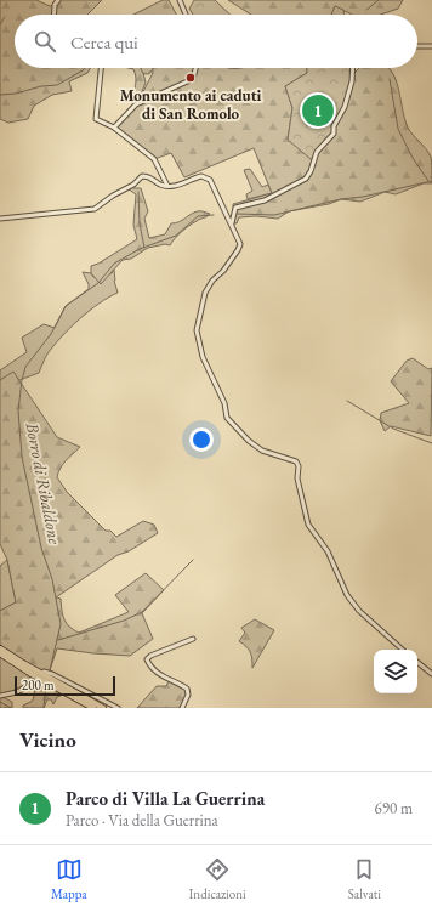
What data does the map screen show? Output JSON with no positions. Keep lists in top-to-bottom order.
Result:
{
  "water": ["Borro di Ribaldone"],
  "places": ["Monumento ai caduti di San Romolo"],
  "scale_bar": "200 m",
  "page": {
    "search": "Cerca qui",
    "pins": "1",
    "scale": "200 m",
    "heading": "Vicino",
    "list": [
      {
        "mark": "1",
        "name": "Parco di Villa La Guerrina",
        "note": "Parco · Via della Guerrina",
        "value": "690 m"
      }
    ],
    "nav": ["Mappa", "Indicazioni", "Salvati"]
  }
}
